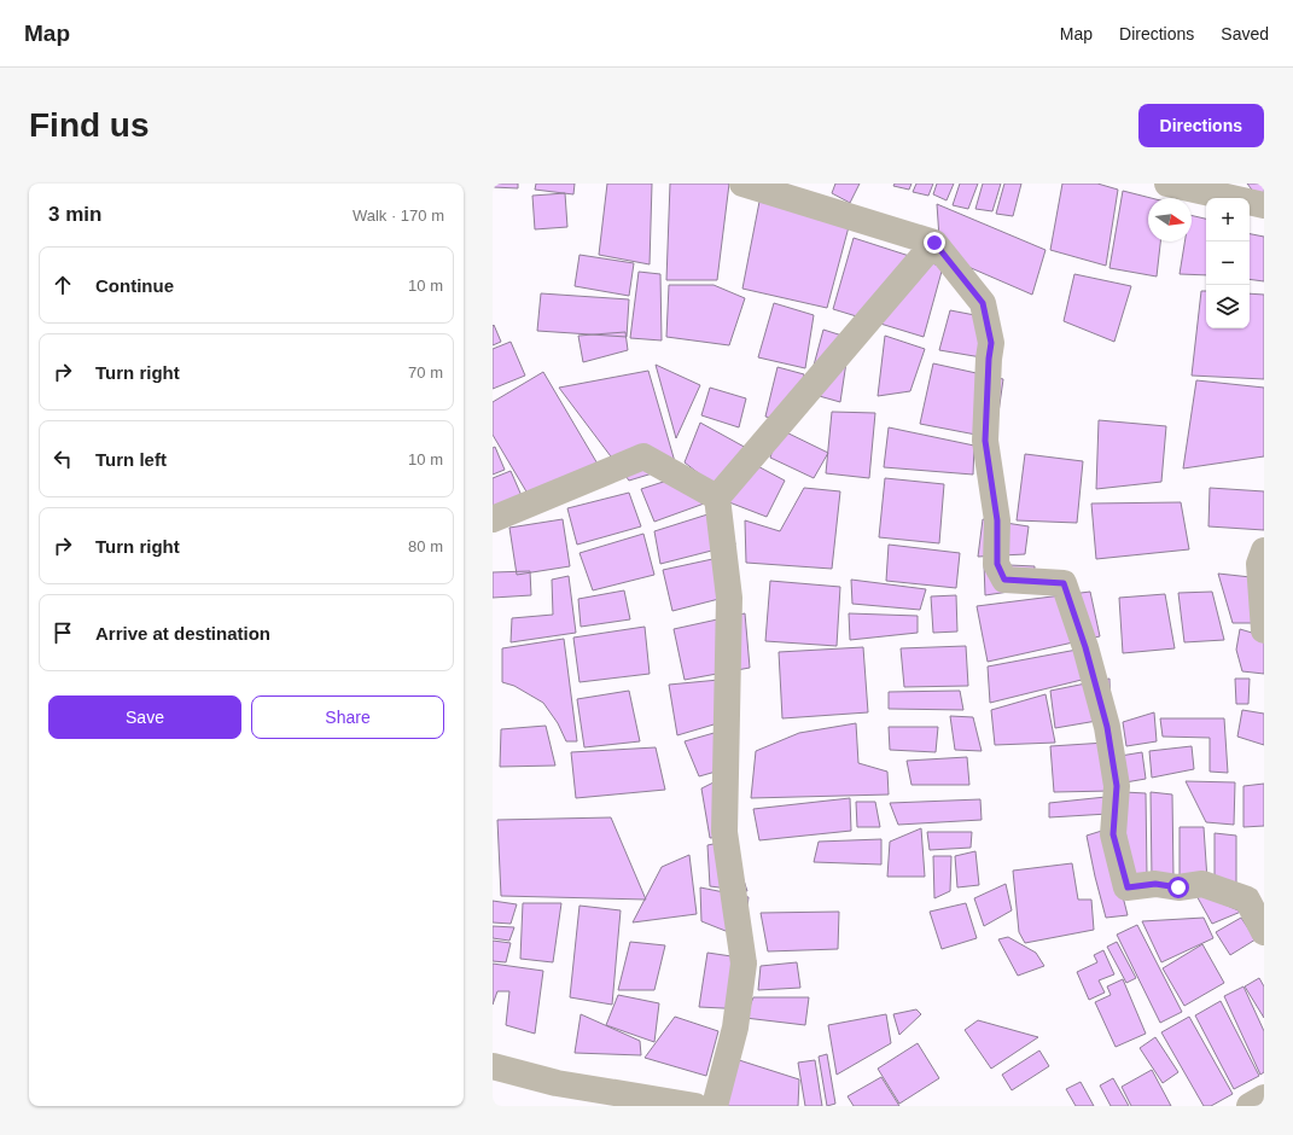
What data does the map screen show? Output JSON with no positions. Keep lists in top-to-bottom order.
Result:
{
  "north": "right",
  "page": {
    "header": "Map",
    "nav": ["Map", "Directions", "Saved"],
    "buttons": [
      "Directions",
      ["Save", "Share"]
    ],
    "title": "Find us",
    "heading": ["3 min", "Walk · 170 m"],
    "map_buttons": ["+", "−"],
    "list": [
      ["Continue", "10 m"],
      ["Turn right", "70 m"],
      ["Turn left", "10 m"],
      ["Turn right", "80 m"],
      "Arrive at destination"
    ]
  }
}
